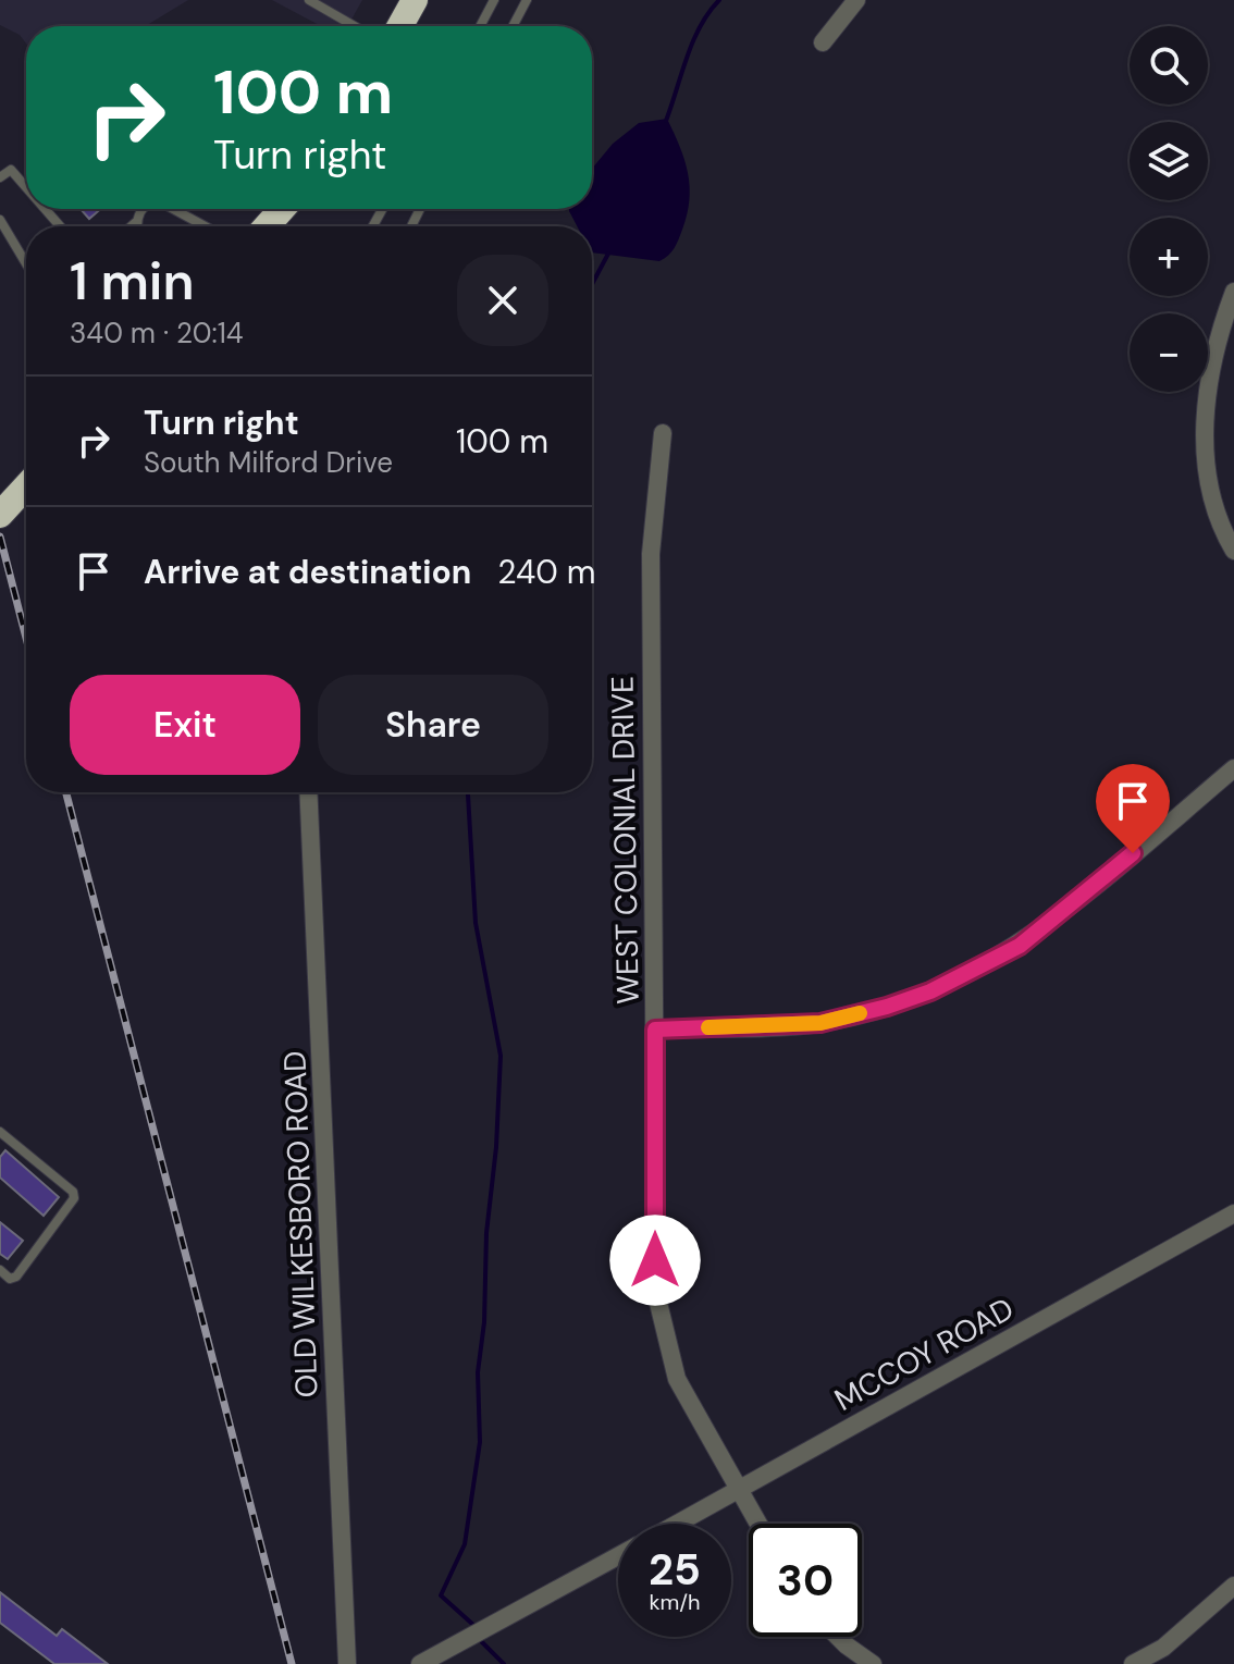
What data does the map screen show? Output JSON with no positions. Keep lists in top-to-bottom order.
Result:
{
  "streets": {
    "street": ["WEST COLONIAL DRIVE", "OLD WILKESBORO ROAD", "MCCOY ROAD"]
  },
  "crossings": [
    ["WEST COLONIAL DRIVE", "MCCOY ROAD"]
  ],
  "page": {
    "map_buttons": ["+", "−"],
    "turn": ["100 m", "Turn right"],
    "heading": ["1 min", "340 m · 20:14"],
    "list": [
      {
        "name": "Turn right",
        "note": "South Milford Drive",
        "value": "100 m"
      },
      {
        "name": "Arrive at destination",
        "value": "240 m"
      }
    ],
    "buttons": ["Exit", "Share"],
    "speed": "25 km/h",
    "limit": "30"
  }
}
